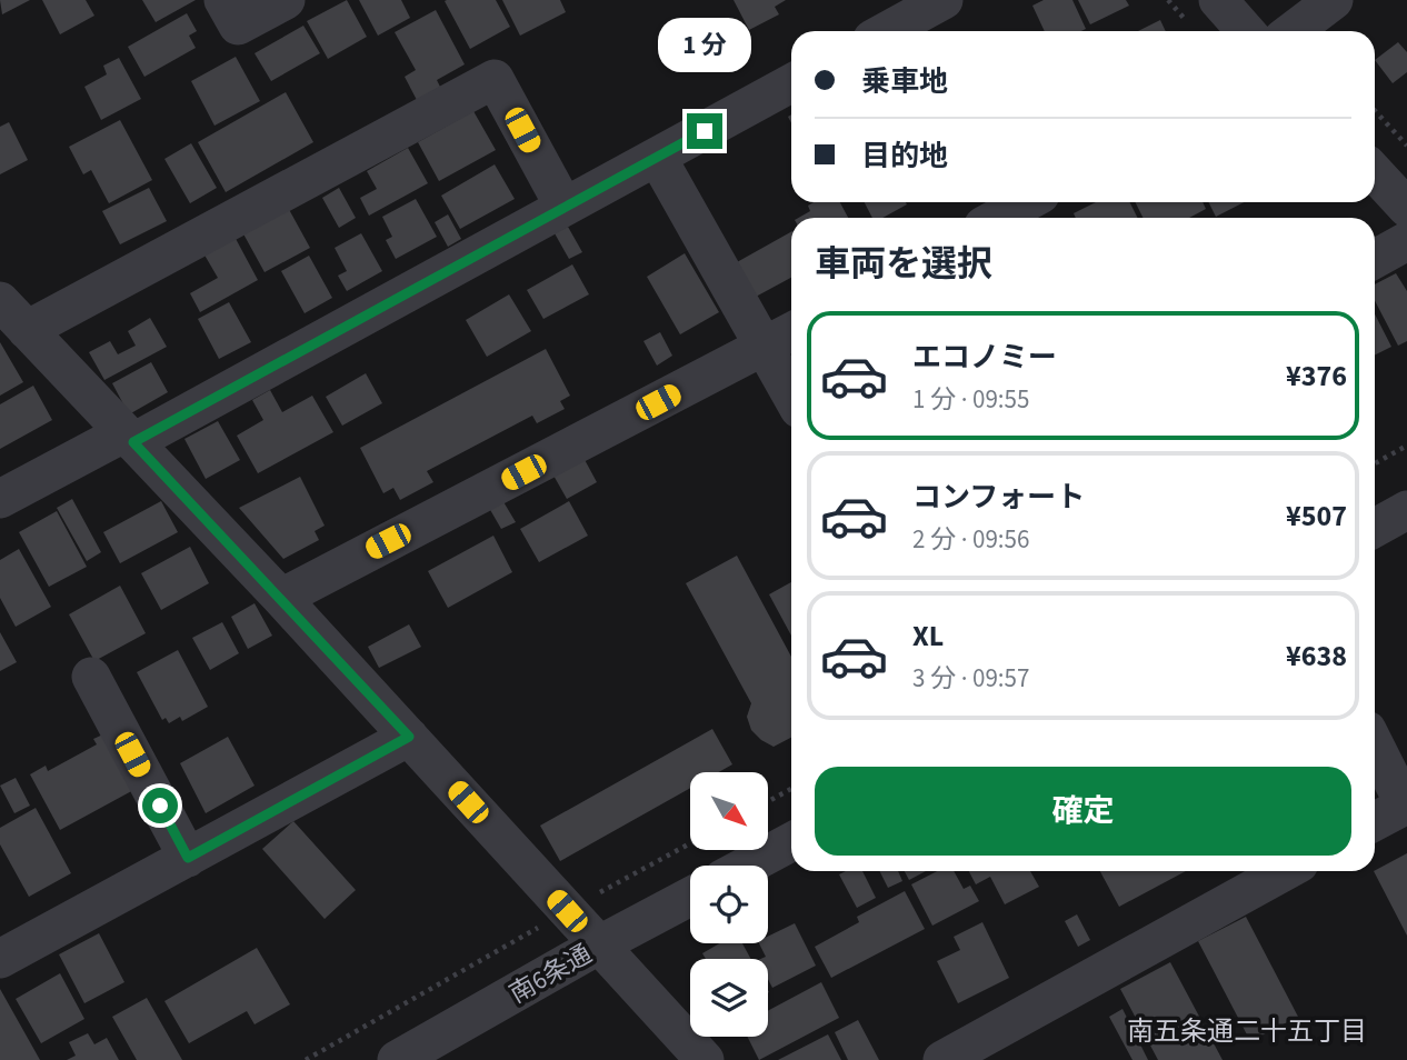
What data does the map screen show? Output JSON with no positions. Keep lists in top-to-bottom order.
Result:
{
  "streets": {
    "street": ["南6条通"]
  },
  "districts": ["南五条通二十五丁目"],
  "north": "bottom right",
  "page": {
    "bubble": "1 分",
    "banner": ["乗車地", "目的地"],
    "heading": "車両を選択",
    "list": [
      {
        "name": "エコノミー",
        "note": "1 分 · 09:55",
        "value": "¥376"
      },
      {
        "name": "コンフォート",
        "note": "2 分 · 09:56",
        "value": "¥507"
      },
      {
        "name": "XL",
        "note": "3 分 · 09:57",
        "value": "¥638"
      }
    ],
    "buttons": "確定"
  }
}
